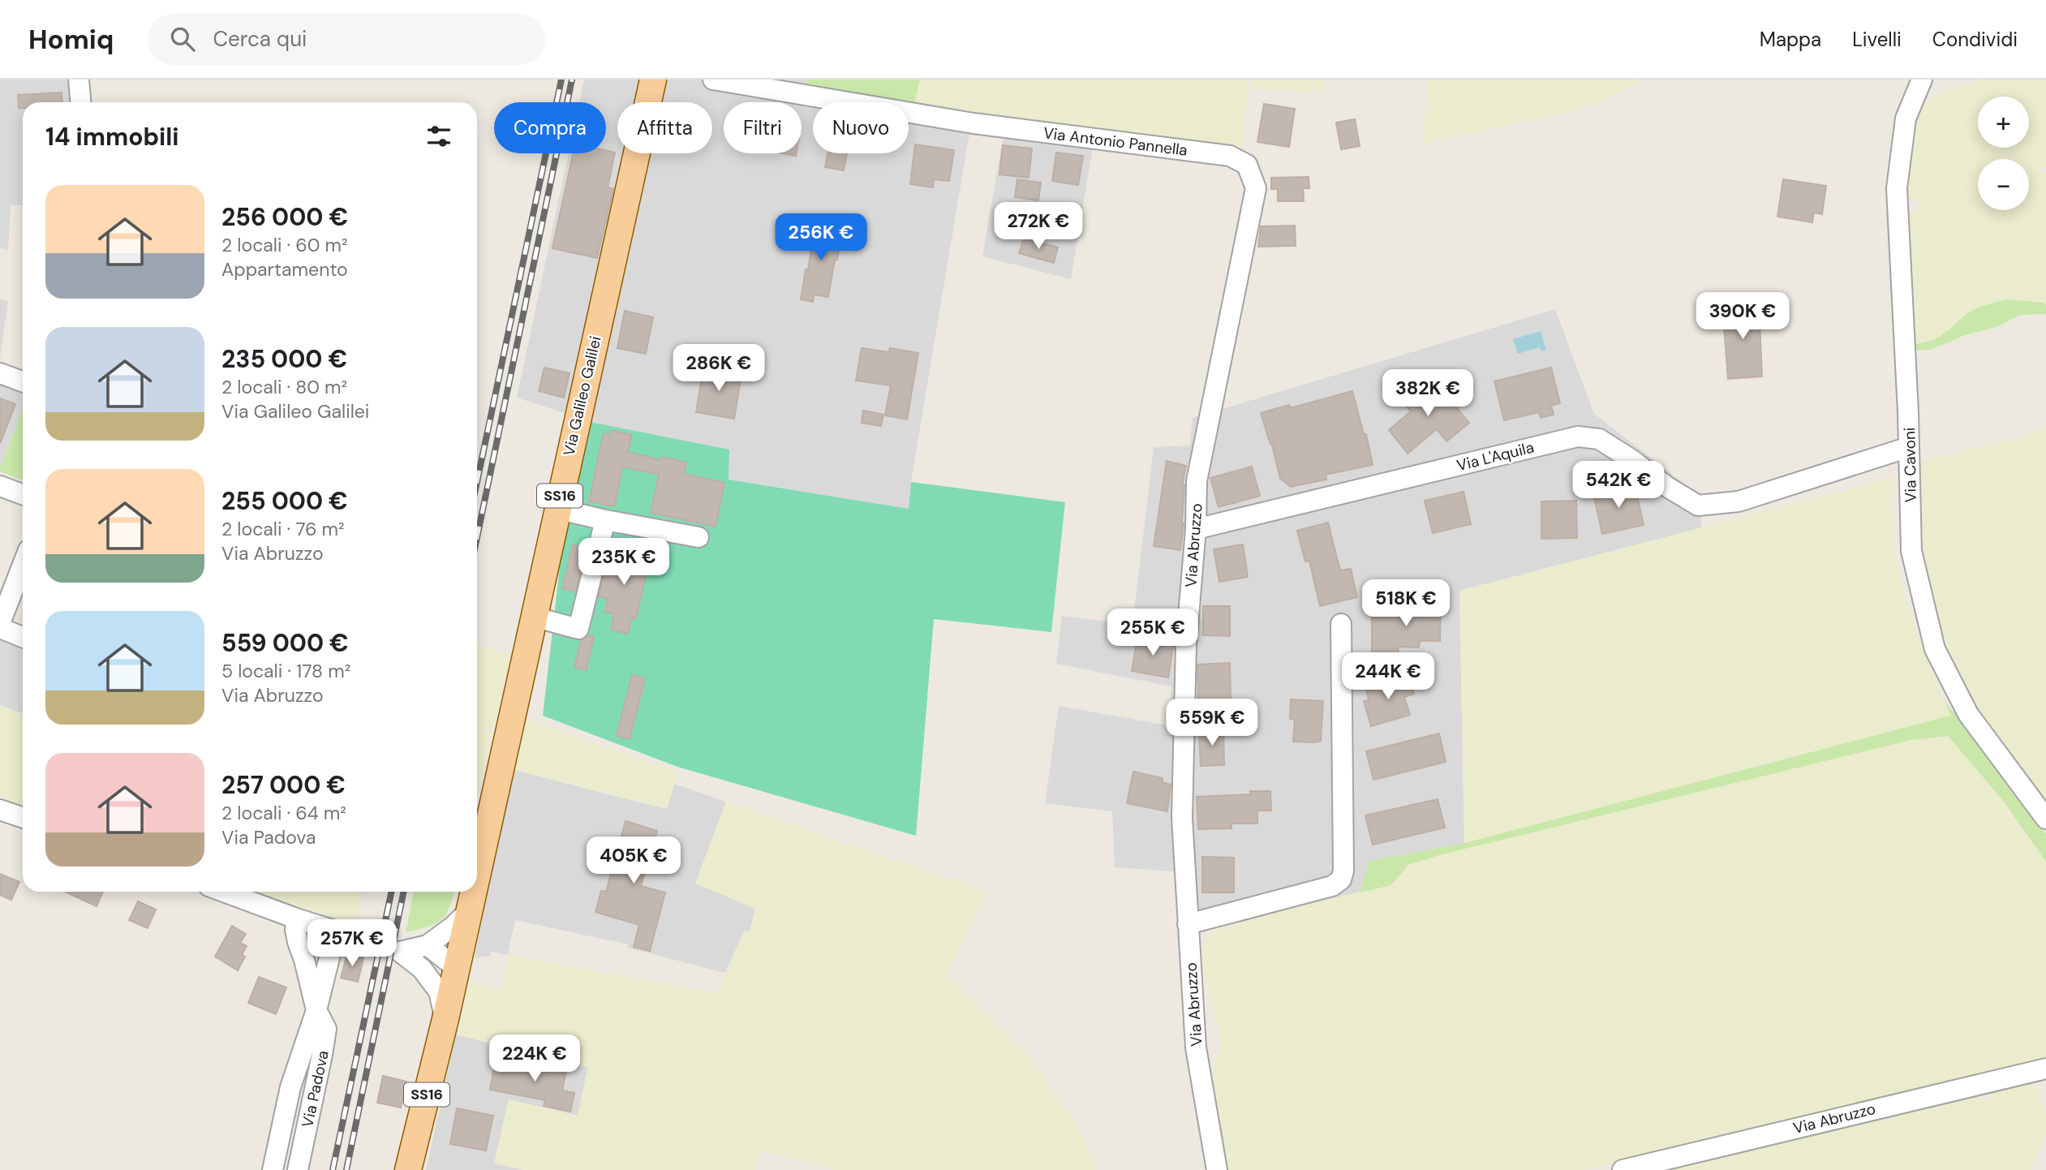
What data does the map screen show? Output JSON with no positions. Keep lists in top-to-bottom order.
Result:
{
  "streets": {
    "main road": ["Via Galileo Galilei", "SS16"],
    "street": [
      "Via Antonio Pannella",
      "Via L'Aquila",
      "Via Cavoni",
      "Via Abruzzo",
      "Via Padova"
    ]
  },
  "crossings": [
    ["Via Antonio Pannella", "Via Abruzzo"],
    ["Via Galileo Galilei", "SS16"],
    ["Via L'Aquila", "Via Cavoni"],
    ["Via L'Aquila", "Via Abruzzo"]
  ],
  "page": {
    "header": "Homiq",
    "search": "Cerca qui",
    "nav": ["Mappa", "Livelli", "Condividi"],
    "map_buttons": ["+", "−"],
    "chip": [
      "Compra",
      "Affitta",
      "Filtri",
      "Nuovo"
    ],
    "heading": "14 immobili",
    "list": [
      {
        "name": "256 000 €",
        "note": "2 locali · 60 m² · Appartamento"
      },
      {
        "name": "235 000 €",
        "note": "2 locali · 80 m² · Via Galileo Galilei"
      },
      {
        "name": "255 000 €",
        "note": "2 locali · 76 m² · Via Abruzzo"
      },
      {
        "name": "559 000 €",
        "note": "5 locali · 178 m² · Via Abruzzo"
      },
      {
        "name": "257 000 €",
        "note": "2 locali · 64 m² · Via Padova"
      }
    ],
    "price": [
      "272K €",
      "256K €",
      "390K €",
      "286K €",
      "382K €",
      "542K €",
      "235K €",
      "518K €",
      "255K €",
      "244K €",
      "559K €",
      "405K €",
      "257K €",
      "224K €"
    ]
  }
}
